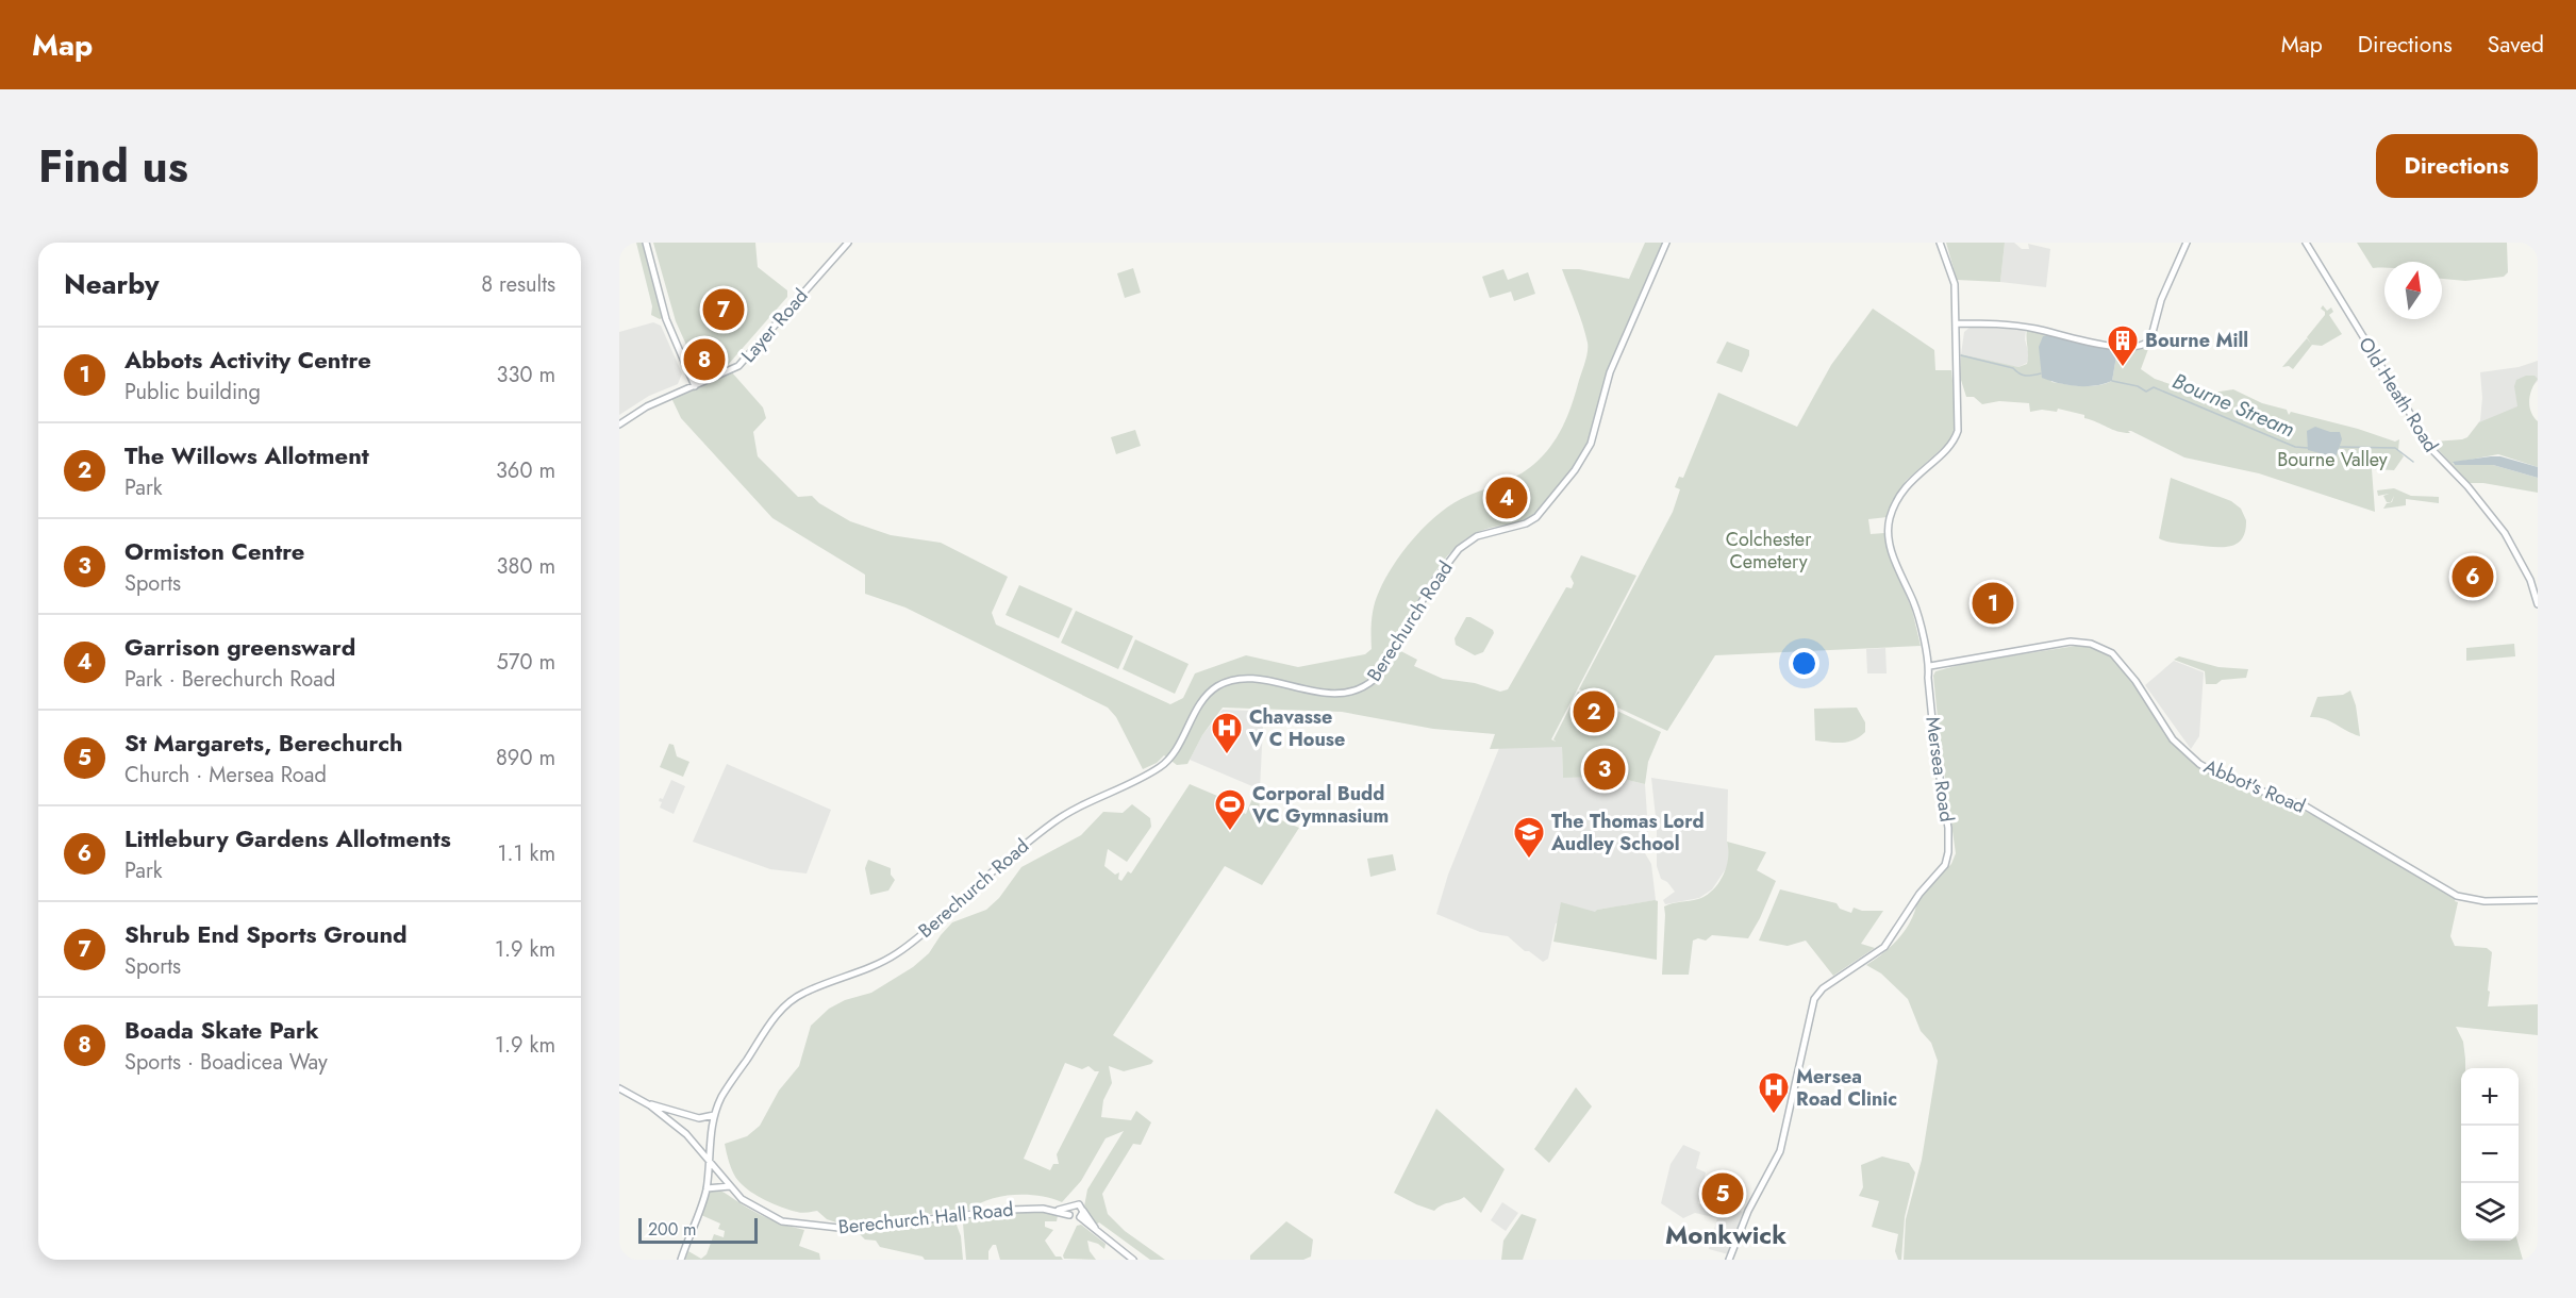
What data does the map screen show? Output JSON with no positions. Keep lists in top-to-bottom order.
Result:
{
  "streets": {
    "street": [
      "Layer Road",
      "Old Heath Road",
      "Berechurch Road",
      "Mersea Road",
      "Abbot's Road",
      "Berechurch Hall Road"
    ]
  },
  "crossings": [
    ["Berechurch Road", "Berechurch Hall Road"],
    ["Mersea Road", "Abbot's Road"]
  ],
  "districts": ["Monkwick"],
  "water": ["Bourne Stream"],
  "parks": ["Bourne Valley", "Colchester Cemetery"],
  "places": {
    "building": ["Bourne Mill"],
    "hospital": ["Chavasse V C House", "Mersea Road Clinic"],
    "sports": ["Corporal Budd VC Gymnasium"],
    "school or university": ["The Thomas Lord Audley School"]
  },
  "scale_bar": "200 m",
  "north": "top",
  "page": {
    "header": "Map",
    "nav": ["Map", "Directions", "Saved"],
    "title": "Find us",
    "buttons": "Directions",
    "heading": ["Nearby", "8 results"],
    "pins": [
      "7",
      "8",
      "4",
      "6",
      "1",
      "2",
      "3",
      "5"
    ],
    "list": [
      {
        "mark": "1",
        "name": "Abbots Activity Centre",
        "note": "Public building",
        "value": "330 m"
      },
      {
        "mark": "2",
        "name": "The Willows Allotment",
        "note": "Park",
        "value": "360 m"
      },
      {
        "mark": "3",
        "name": "Ormiston Centre",
        "note": "Sports",
        "value": "380 m"
      },
      {
        "mark": "4",
        "name": "Garrison greensward",
        "note": "Park · Berechurch Road",
        "value": "570 m"
      },
      {
        "mark": "5",
        "name": "St Margarets, Berechurch",
        "note": "Church · Mersea Road",
        "value": "890 m"
      },
      {
        "mark": "6",
        "name": "Littlebury Gardens Allotments",
        "note": "Park",
        "value": "1.1 km"
      },
      {
        "mark": "7",
        "name": "Shrub End Sports Ground",
        "note": "Sports",
        "value": "1.9 km"
      },
      {
        "mark": "8",
        "name": "Boada Skate Park",
        "note": "Sports · Boadicea Way",
        "value": "1.9 km"
      }
    ],
    "map_buttons": ["+", "−"],
    "scale": "200 m"
  }
}
